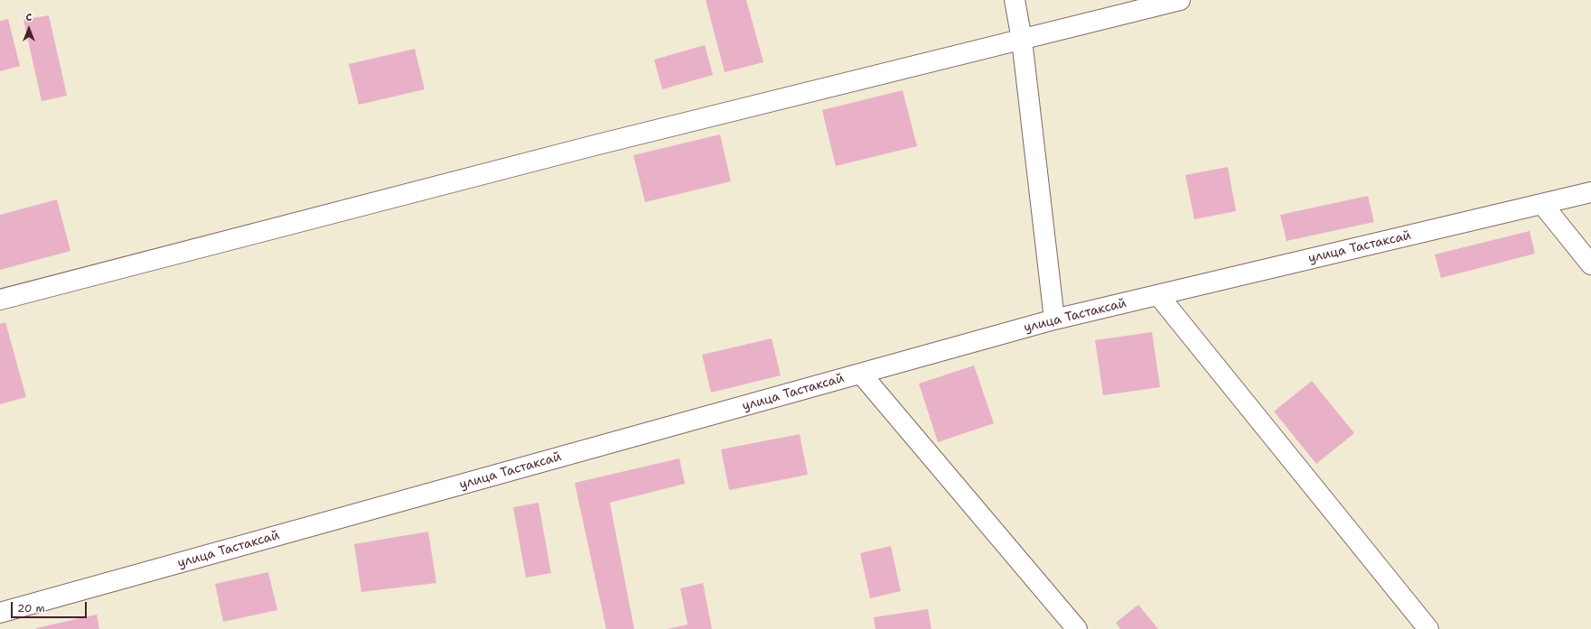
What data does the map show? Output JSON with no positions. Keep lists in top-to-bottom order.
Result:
{
  "streets": {
    "street": ["улица Тастаксай"]
  },
  "scale_bar": "20 m",
  "north": "top"
}
